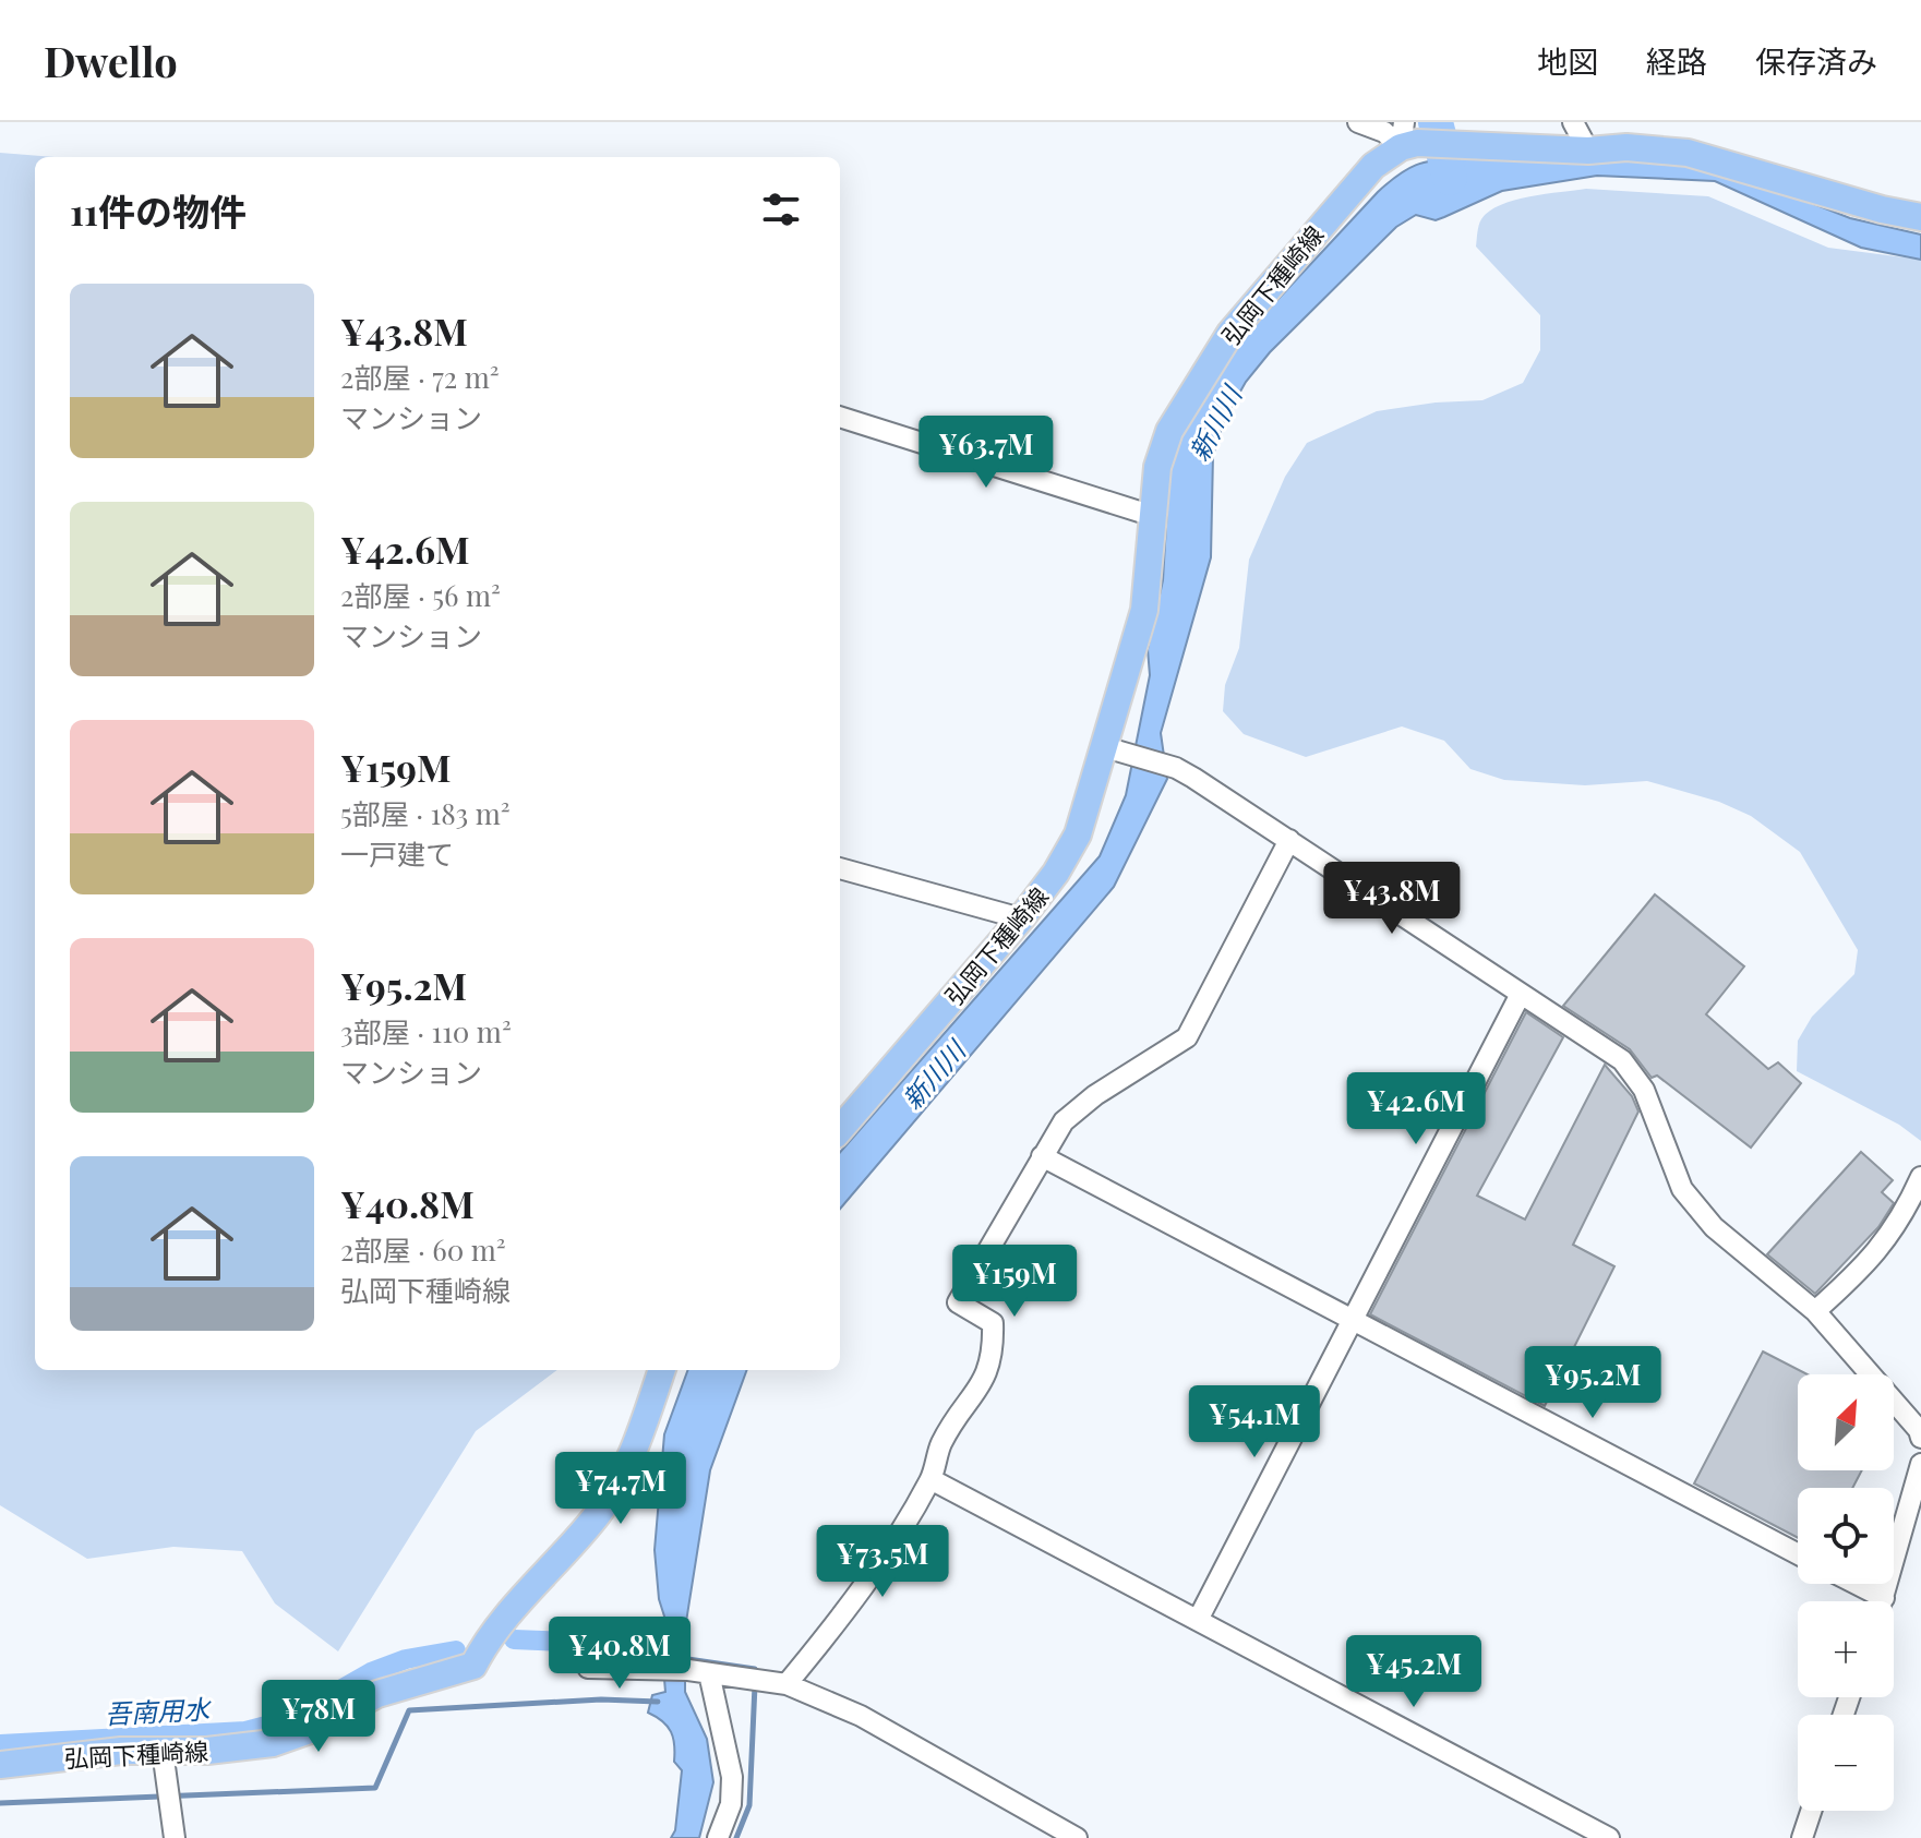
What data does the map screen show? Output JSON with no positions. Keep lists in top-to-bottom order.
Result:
{
  "streets": {
    "main road": ["弘岡下種崎線"]
  },
  "water": ["新川川", "吾南用水"],
  "north": "top right",
  "page": {
    "header": "Dwello",
    "nav": ["地図", "経路", "保存済み"],
    "heading": "11件の物件",
    "list": [
      {
        "name": "¥43.8M",
        "note": "2部屋 · 72 m² · マンション"
      },
      {
        "name": "¥42.6M",
        "note": "2部屋 · 56 m² · マンション"
      },
      {
        "name": "¥159M",
        "note": "5部屋 · 183 m² · 一戸建て"
      },
      {
        "name": "¥95.2M",
        "note": "3部屋 · 110 m² · マンション"
      },
      {
        "name": "¥40.8M",
        "note": "2部屋 · 60 m² · 弘岡下種崎線"
      }
    ],
    "price": [
      "¥63.7M",
      "¥43.8M",
      "¥42.6M",
      "¥159M",
      "¥95.2M",
      "¥54.1M",
      "¥74.7M",
      "¥73.5M",
      "¥40.8M",
      "¥45.2M",
      "¥78M"
    ],
    "map_buttons": ["+", "−"]
  }
}
